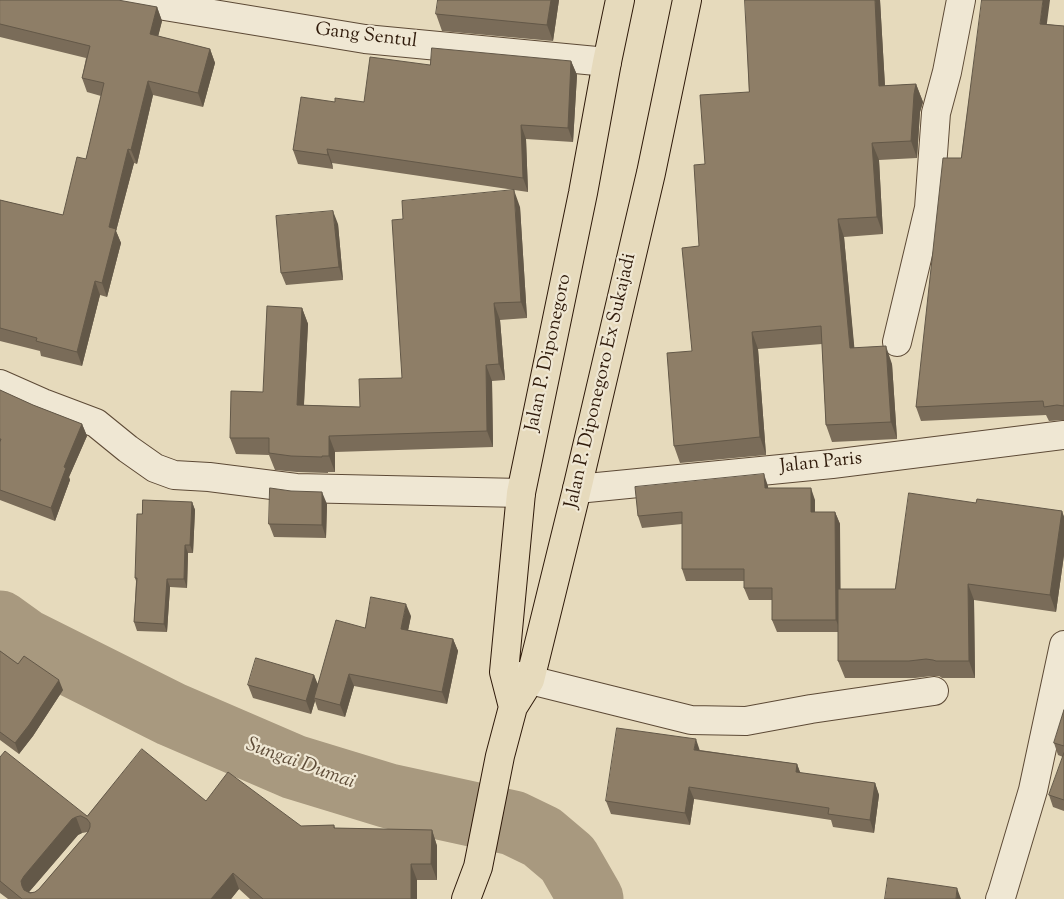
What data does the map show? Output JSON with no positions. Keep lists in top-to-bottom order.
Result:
{
  "streets": {
    "main road": ["Jalan P. Diponegoro", "Jalan P. Diponegoro Ex Sukajadi"],
    "street": ["Gang Sentul", "Jalan Paris"]
  },
  "crossings": [
    ["Gang Sentul", "Jalan P. Diponegoro"],
    ["Jalan P. Diponegoro", "Jalan P. Diponegoro Ex Sukajadi"],
    ["Jalan P. Diponegoro Ex Sukajadi", "Jalan Paris"]
  ],
  "water": ["Sungai Dumai"]
}
